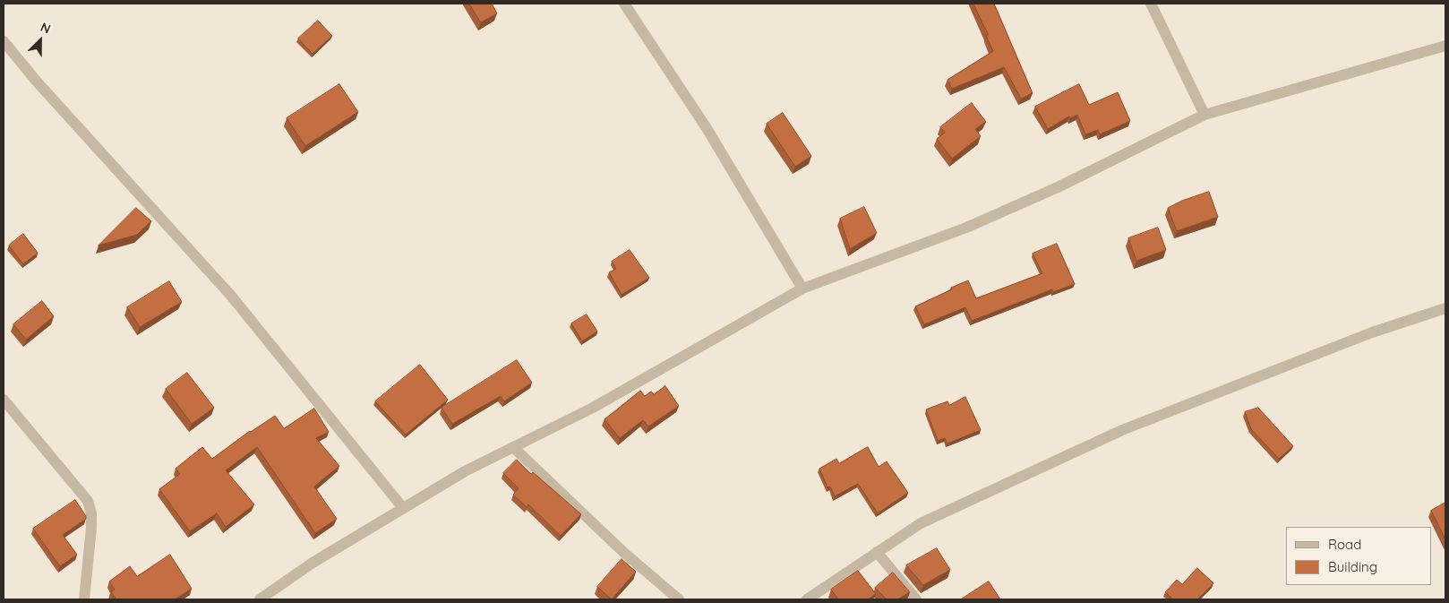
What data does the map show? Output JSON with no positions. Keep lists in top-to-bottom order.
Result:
{
  "legend": ["Road", "Building"],
  "north": "top right"
}
